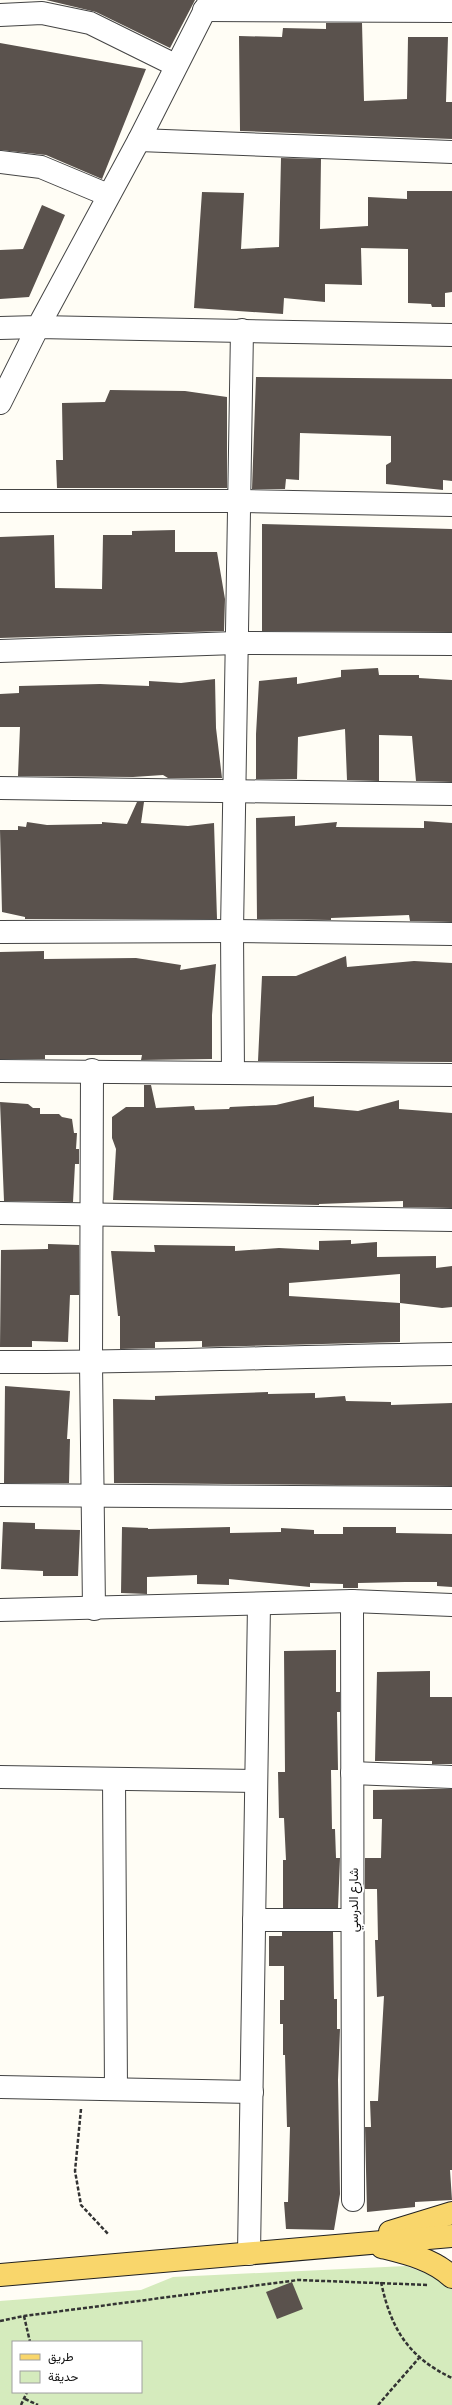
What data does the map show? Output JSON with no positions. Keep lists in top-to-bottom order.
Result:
{
  "streets": {
    "street": ["شارع الدرسي"]
  },
  "legend": ["طريق", "حديقة"]
}
